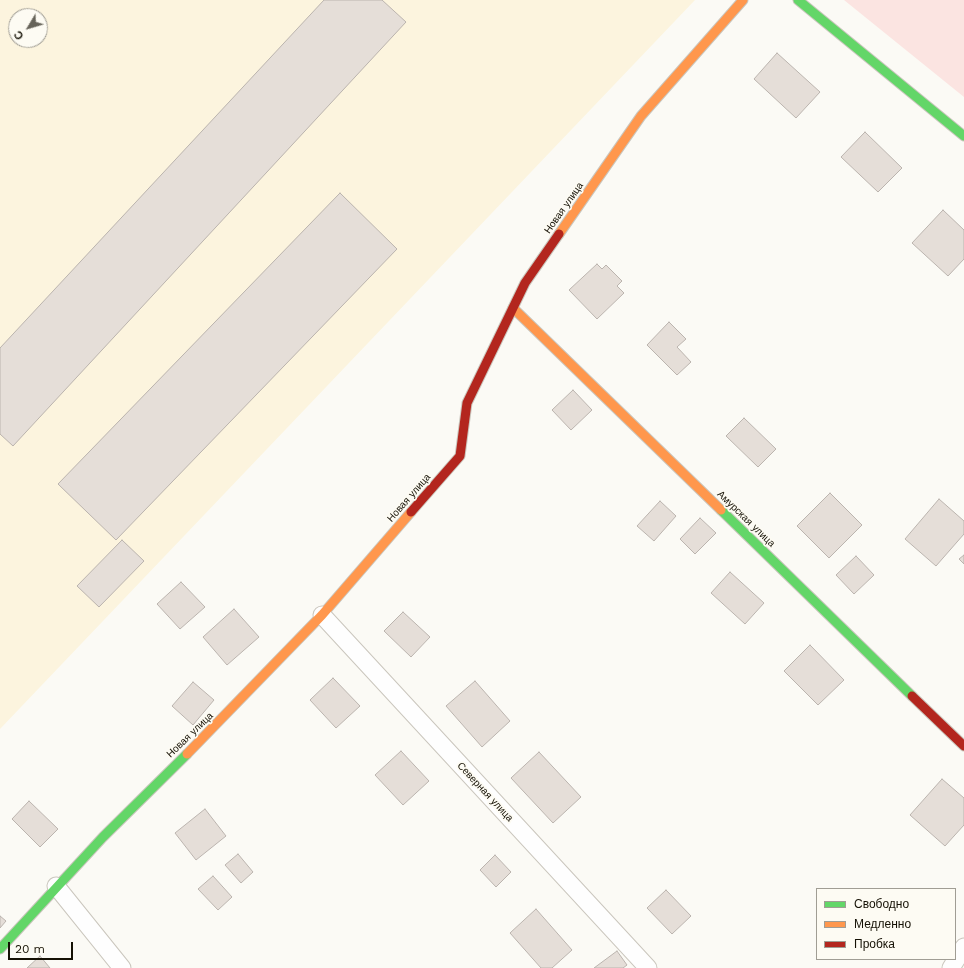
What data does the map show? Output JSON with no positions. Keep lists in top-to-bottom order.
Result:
{
  "streets": {
    "street": ["Новая улица", "Амурская улица", "Северная улица"]
  },
  "crossings": [
    ["Новая улица", "Амурская улица"],
    ["Новая улица", "Северная улица"]
  ],
  "legend": ["Свободно", "Медленно", "Пробка"],
  "scale_bar": "20 m",
  "north": "bottom left"
}
